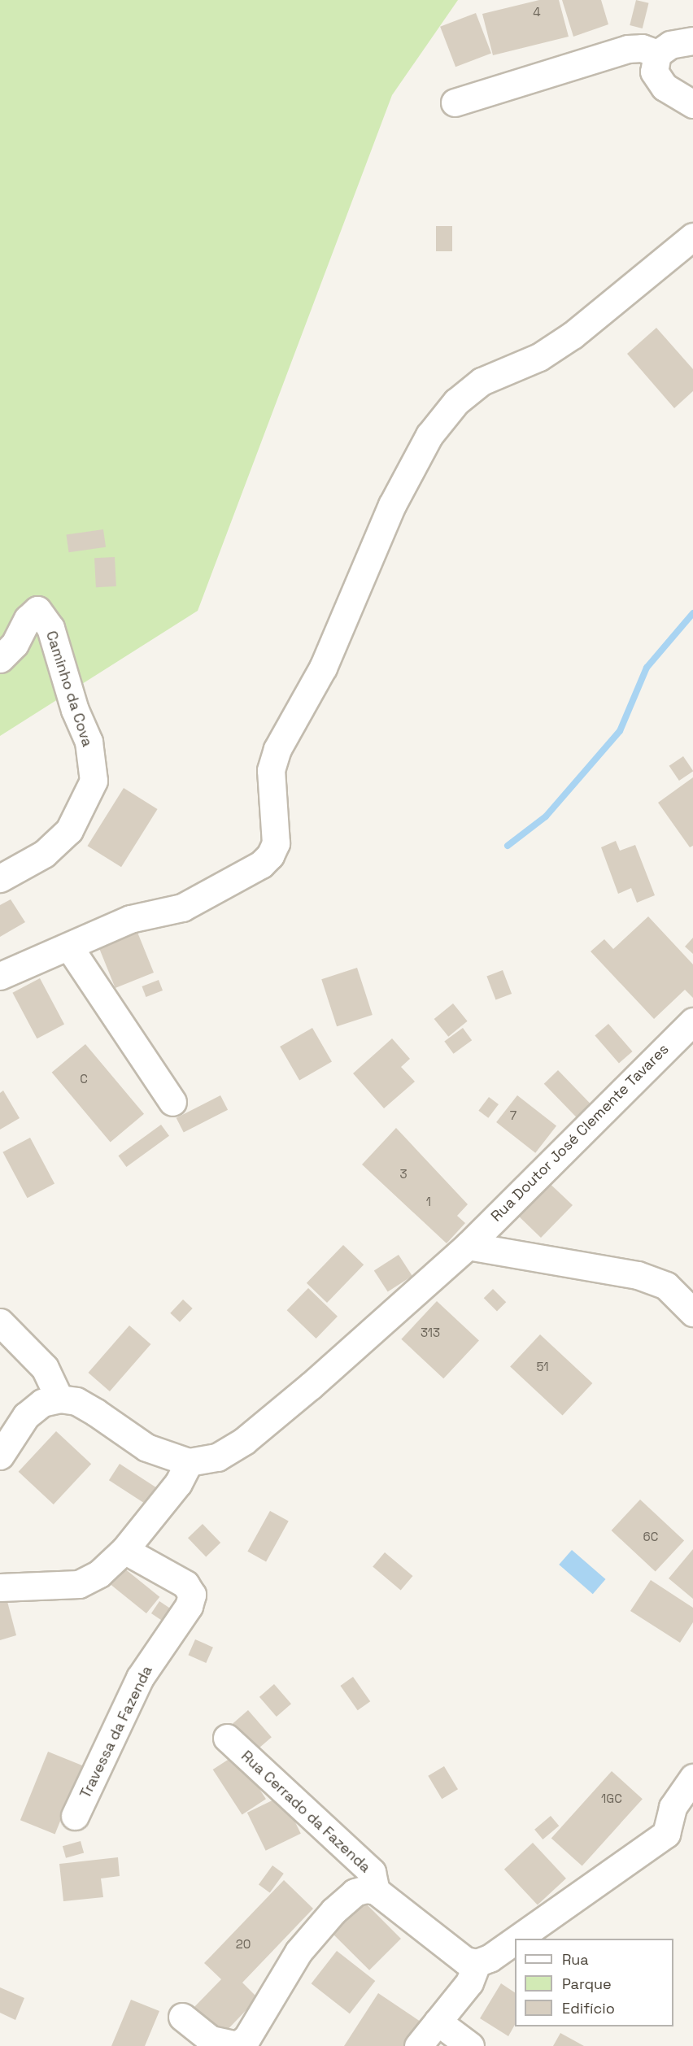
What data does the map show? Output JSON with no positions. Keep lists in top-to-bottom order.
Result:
{
  "streets": {
    "street": [
      "Caminho da Cova",
      "Rua Doutor José Clemente Tavares",
      "Travessa da Fazenda",
      "Rua Cerrado da Fazenda"
    ]
  },
  "house_numbers": [
    "4",
    "C",
    "7",
    "3",
    "1",
    "313",
    "51",
    "6C",
    "1GC",
    "20"
  ],
  "legend": ["Rua", "Parque", "Edifício"]
}
